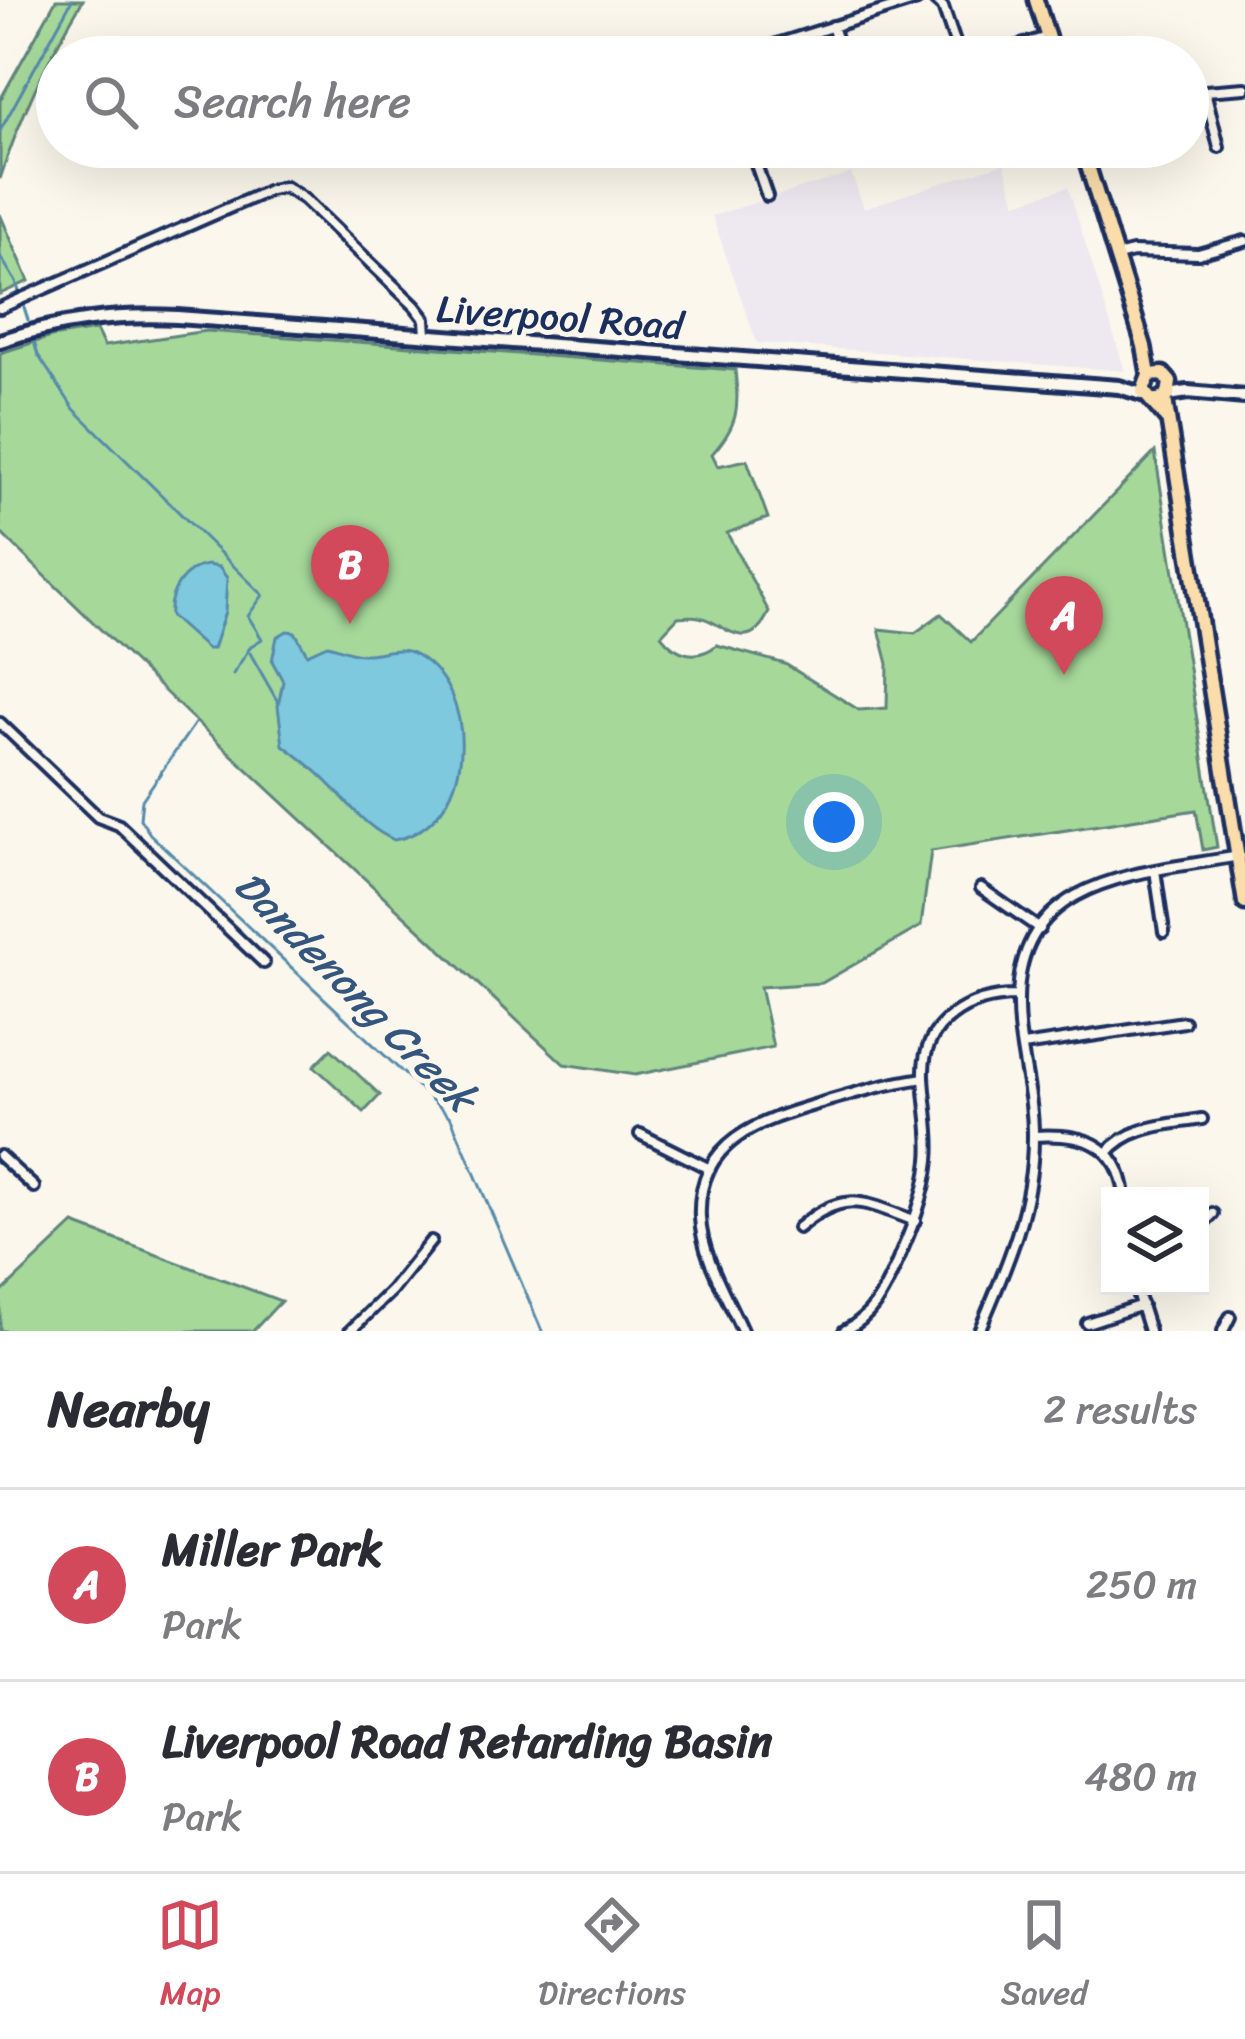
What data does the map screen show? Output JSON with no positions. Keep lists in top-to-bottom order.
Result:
{
  "streets": {
    "main road": ["Liverpool Road"]
  },
  "water": ["Dandenong Creek"],
  "page": {
    "search": "Search here",
    "pins": ["B", "A"],
    "heading": ["Nearby", "2 results"],
    "list": [
      {
        "mark": "A",
        "name": "Miller Park",
        "note": "Park",
        "value": "250 m"
      },
      {
        "mark": "B",
        "name": "Liverpool Road Retarding Basin",
        "note": "Park",
        "value": "480 m"
      }
    ],
    "nav": ["Map", "Directions", "Saved"]
  }
}
